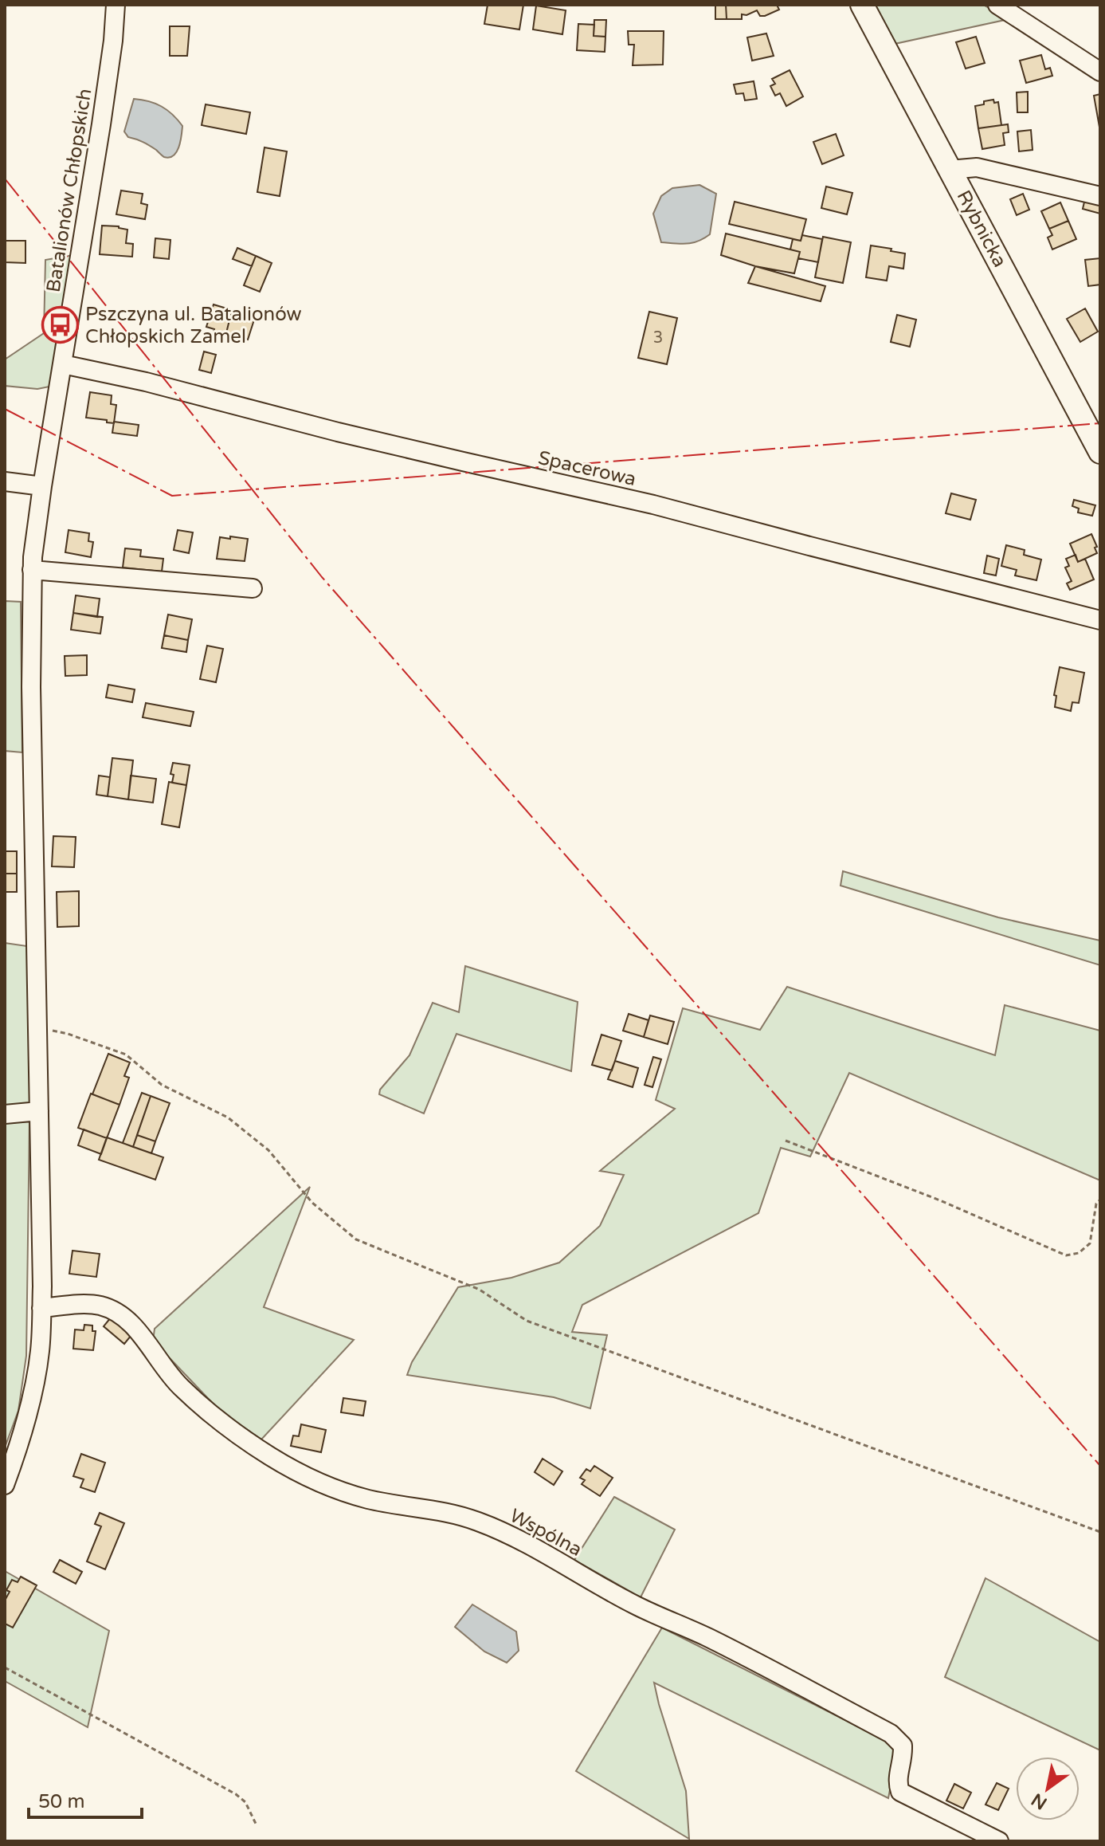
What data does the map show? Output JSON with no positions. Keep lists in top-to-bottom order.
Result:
{
  "streets": {
    "main road": ["Rybnicka"],
    "street": ["Batalionów Chłopskich", "Spacerowa", "Wspólna"]
  },
  "crossings": [
    ["Batalionów Chłopskich", "Spacerowa"],
    ["Batalionów Chłopskich", "Wspólna"]
  ],
  "places": {
    "bus stop": ["Pszczyna ul. Batalionów Chłopskich Zamel"]
  },
  "house_numbers": ["3"],
  "scale_bar": "50 m",
  "north": "bottom left"
}
